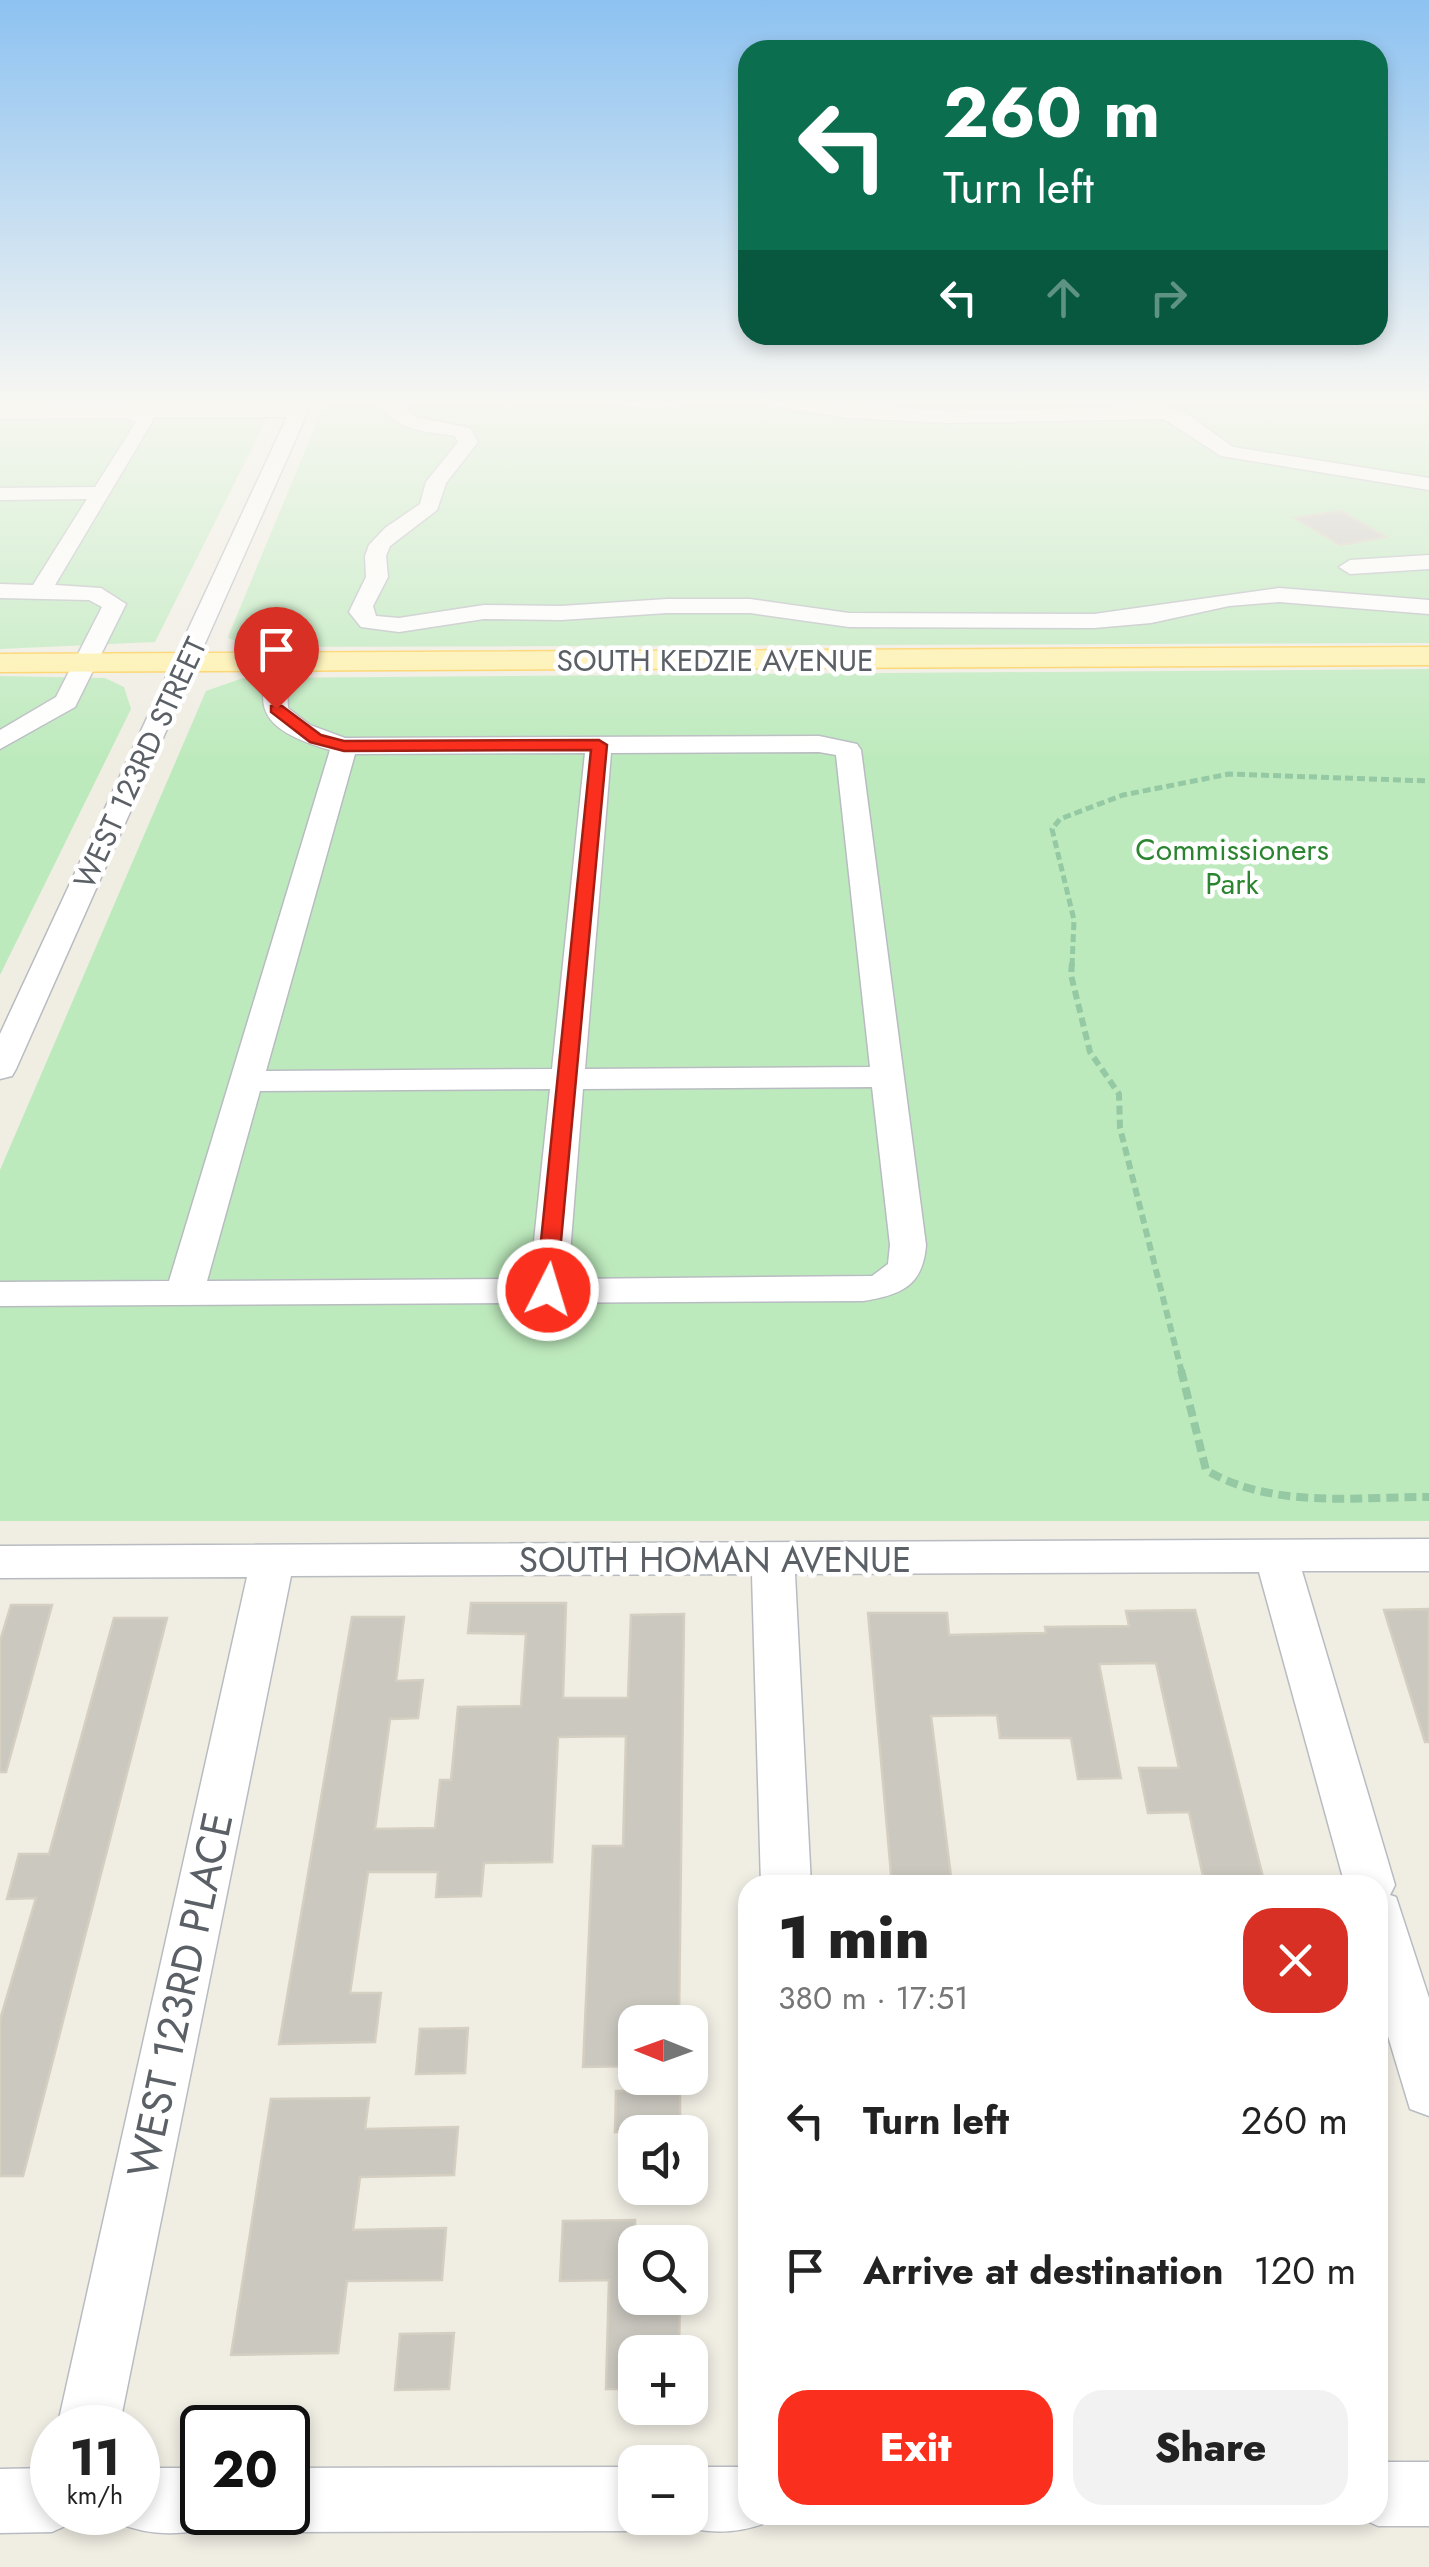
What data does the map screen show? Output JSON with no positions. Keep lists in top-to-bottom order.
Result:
{
  "streets": {
    "main road": ["SOUTH KEDZIE AVENUE"],
    "street": ["WEST 123RD STREET", "SOUTH HOMAN AVENUE", "WEST 123RD PLACE"]
  },
  "crossings": [
    ["SOUTH KEDZIE AVENUE", "WEST 123RD STREET"],
    ["SOUTH HOMAN AVENUE", "WEST 123RD PLACE"]
  ],
  "parks": ["Commissioners Park"],
  "north": "left",
  "page": {
    "turn": ["260 m", "Turn left"],
    "heading": ["1 min", "380 m · 17:51"],
    "map_buttons": ["+", "−"],
    "list": [
      {
        "name": "Turn left",
        "value": "260 m"
      },
      {
        "name": "Arrive at destination",
        "value": "120 m"
      }
    ],
    "buttons": ["Exit", "Share"],
    "speed": "11 km/h",
    "limit": "20"
  }
}
